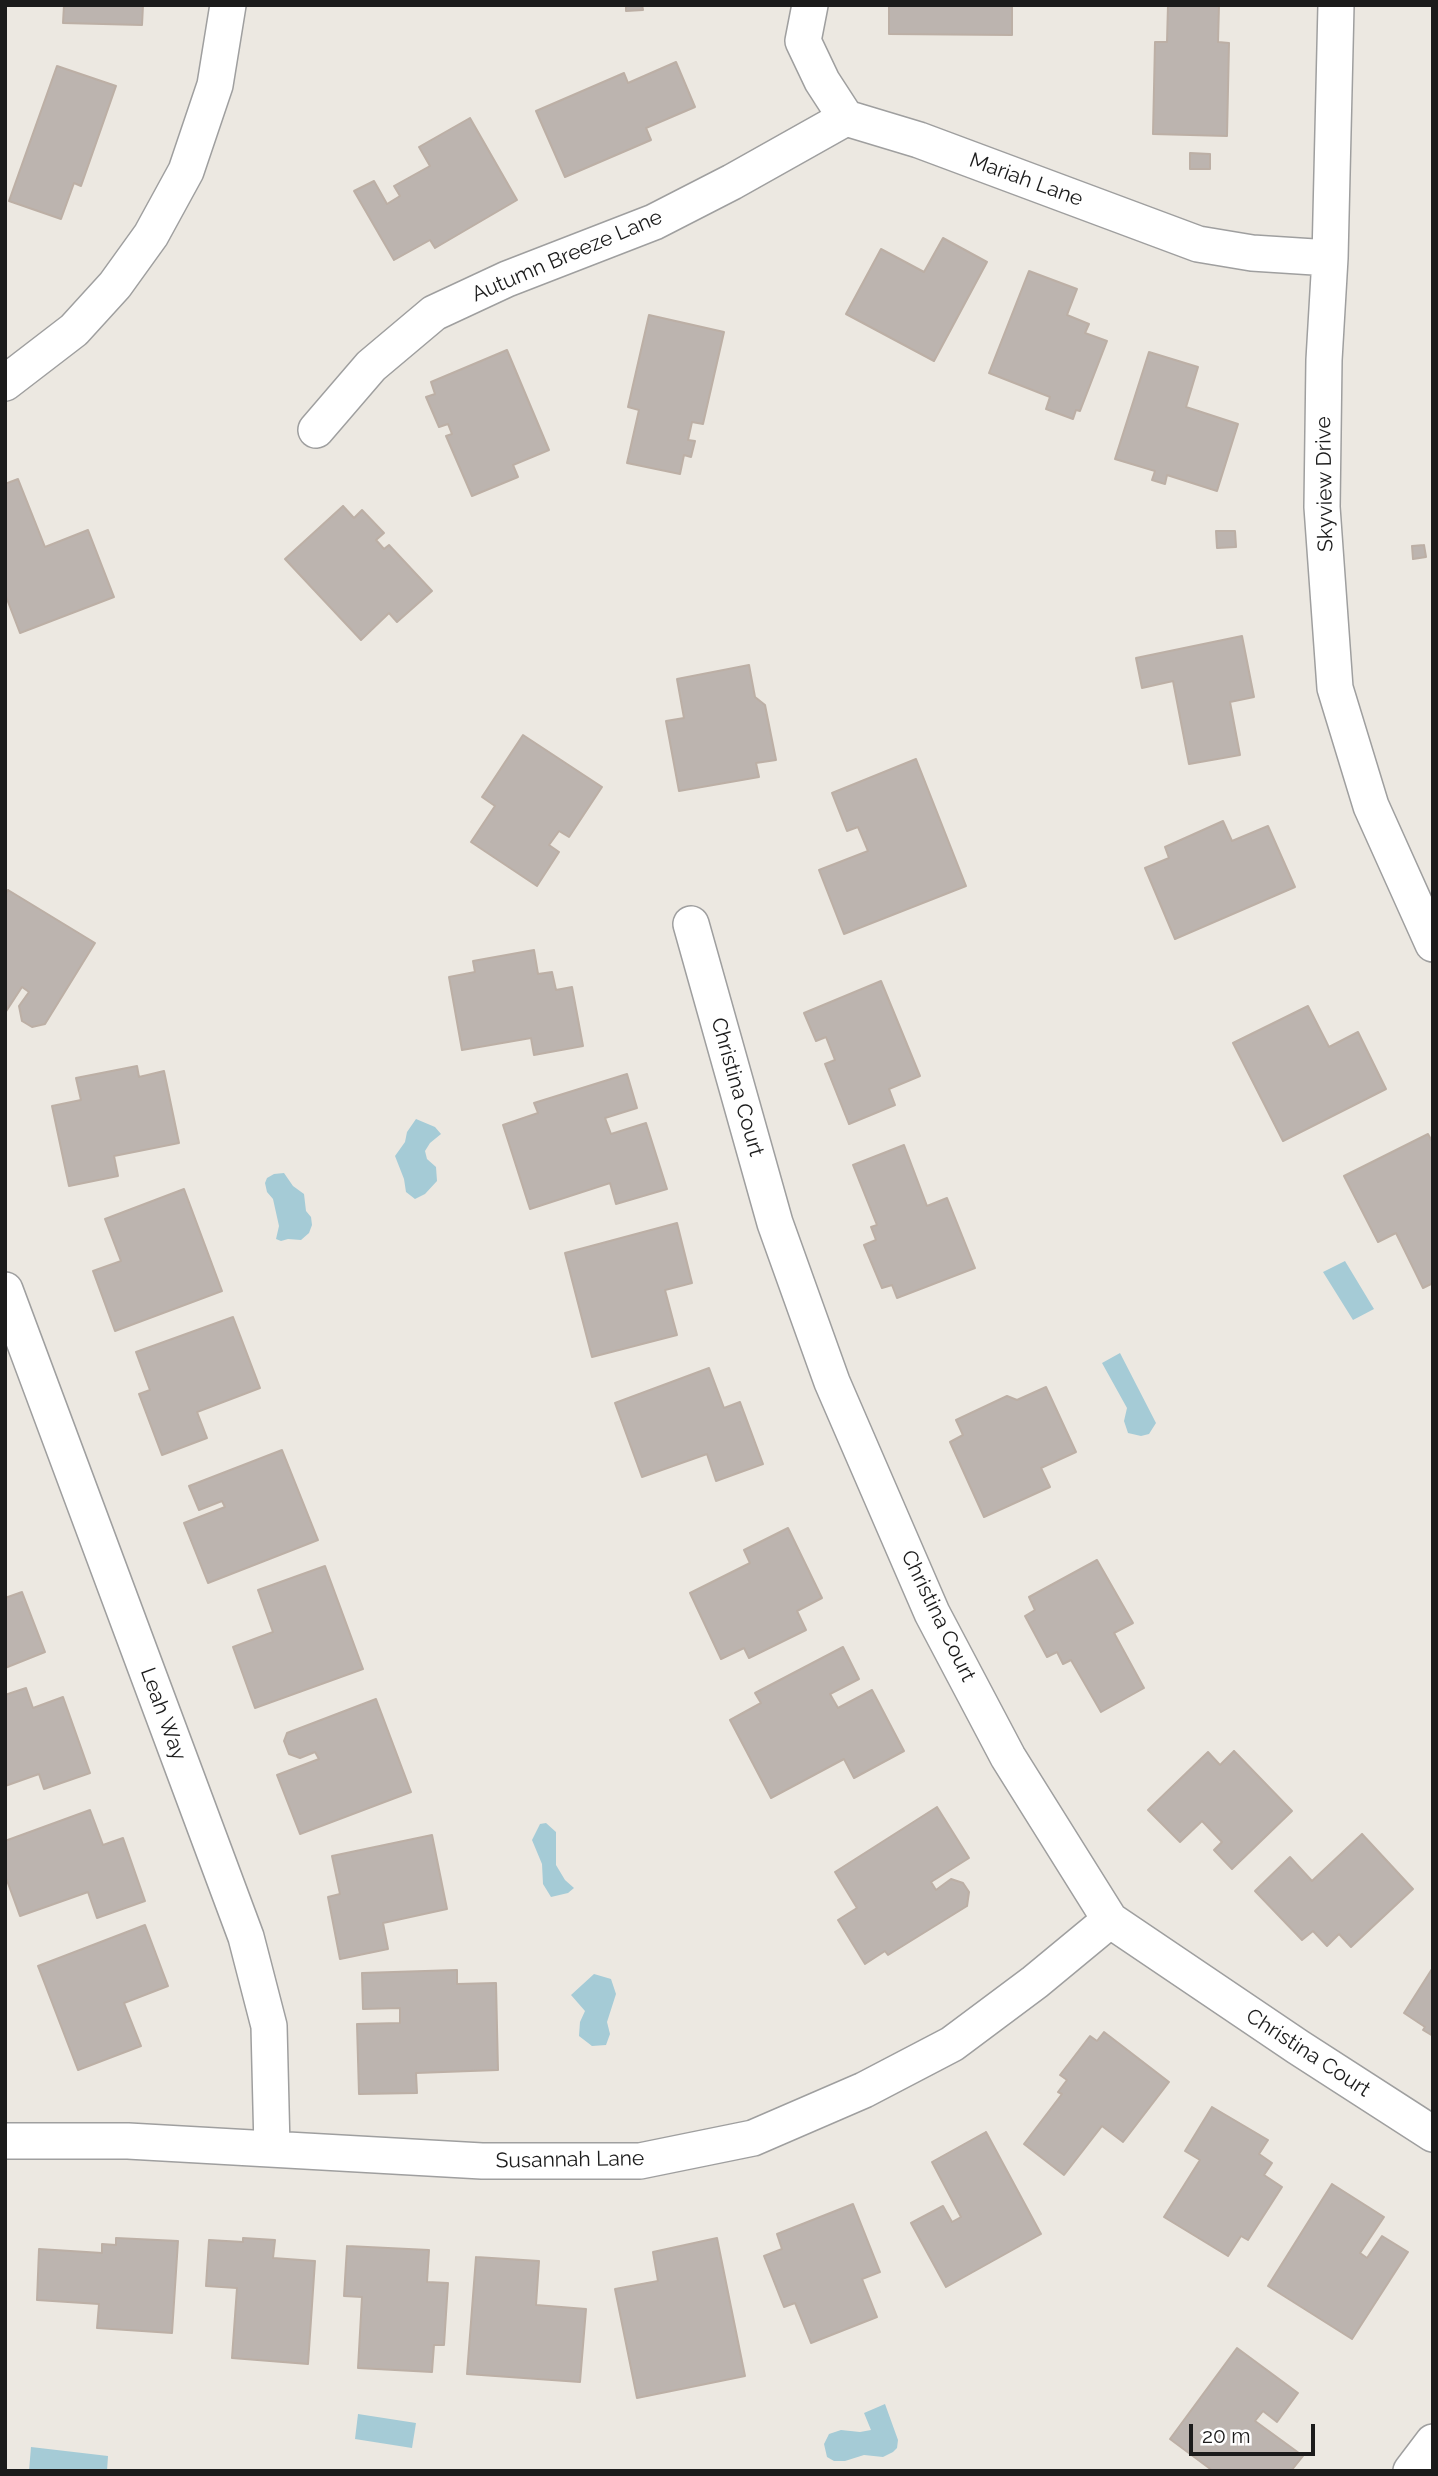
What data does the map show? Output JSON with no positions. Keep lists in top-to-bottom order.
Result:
{
  "streets": {
    "street": [
      "Mariah Lane",
      "Autumn Breeze Lane",
      "Skyview Drive",
      "Christina Court",
      "Leah Way",
      "Susannah Lane"
    ]
  },
  "crossings": [
    ["Mariah Lane", "Autumn Breeze Lane"],
    ["Mariah Lane", "Skyview Drive"],
    ["Christina Court", "Susannah Lane"],
    ["Leah Way", "Susannah Lane"]
  ],
  "scale_bar": "20 m"
}
